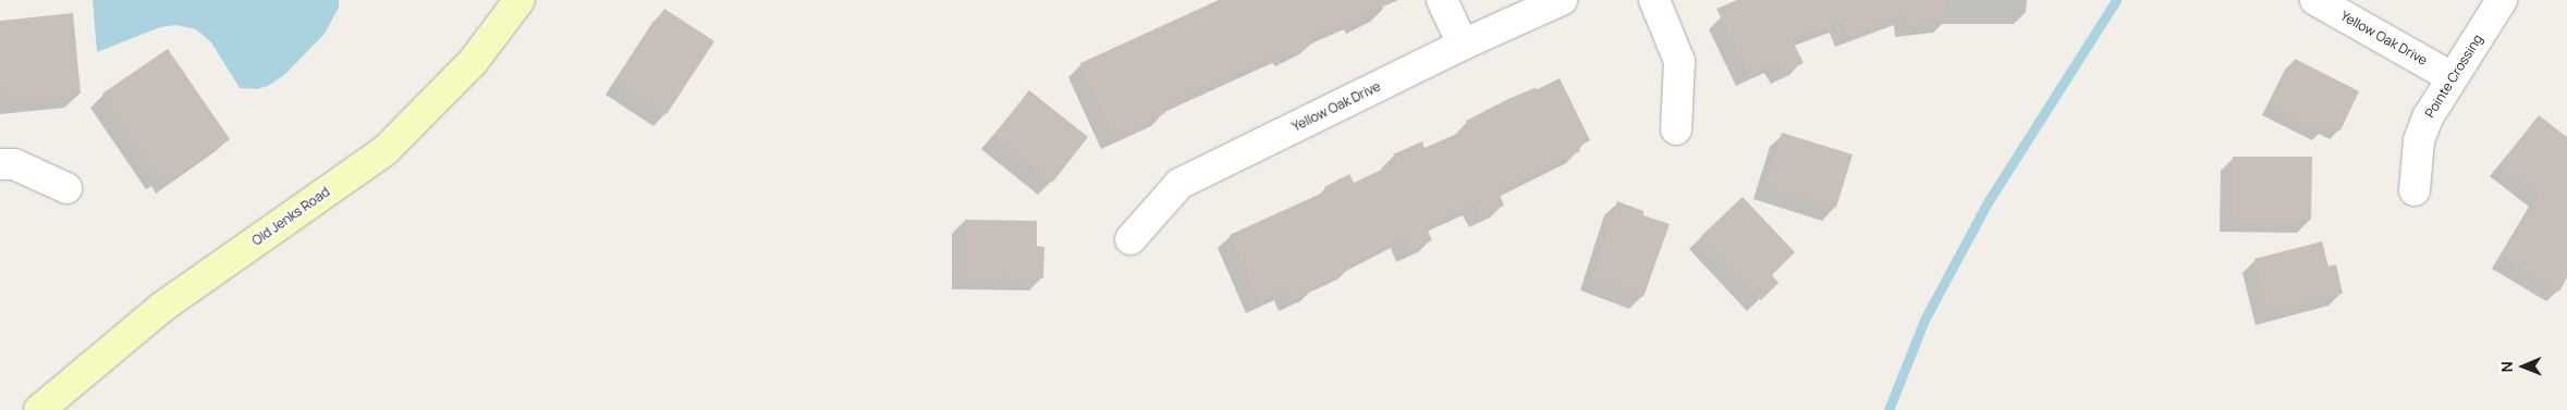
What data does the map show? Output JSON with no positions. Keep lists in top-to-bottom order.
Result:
{
  "streets": {
    "street": ["Yellow Oak Drive", "Pointe Crossing", "Old Jenks Road"]
  },
  "crossings": [
    ["Yellow Oak Drive", "Pointe Crossing"]
  ],
  "north": "left"
}
